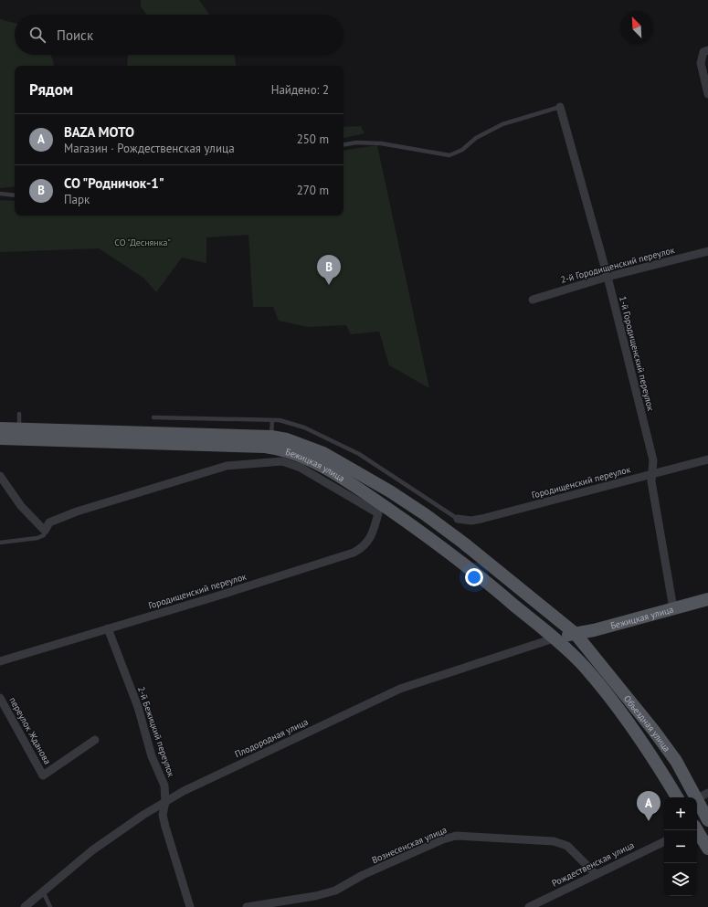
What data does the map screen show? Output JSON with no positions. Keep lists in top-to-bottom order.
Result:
{
  "streets": {
    "main road": ["Бежицкая улица", "Объездная улица"],
    "street": [
      "2-й Городищенский переулок",
      "1-й Городищенский переулок",
      "Городищенский переулок",
      "переулок Жданова",
      "2-й Бежицкий переулок",
      "Плодородная улица",
      "Вознесенская улица",
      "Рождественская улица"
    ]
  },
  "crossings": [
    ["2-й Городищенский переулок", "1-й Городищенский переулок"],
    ["1-й Городищенский переулок", "Бежицкая улица"],
    ["1-й Городищенский переулок", "Городищенский переулок"],
    ["Бежицкая улица", "Объездная улица"],
    ["Бежицкая улица", "Плодородная улица"],
    ["Городищенский переулок", "2-й Бежицкий переулок"],
    ["Объездная улица", "Плодородная улица"],
    ["2-й Бежицкий переулок", "Плодородная улица"],
    ["Вознесенская улица", "Рождественская улица"]
  ],
  "parks": ["СО \"Деснянка\""],
  "north": "top left",
  "page": {
    "search": "Поиск",
    "heading": ["Рядом", "Найдено: 2"],
    "list": [
      {
        "mark": "A",
        "name": "BAZA MOTO",
        "note": "Магазин · Рождественская улица",
        "value": "250 m"
      },
      {
        "mark": "B",
        "name": "СО \"Родничок-1\"",
        "note": "Парк",
        "value": "270 m"
      }
    ],
    "pins": ["B", "A"],
    "map_buttons": ["+", "−"]
  }
}
